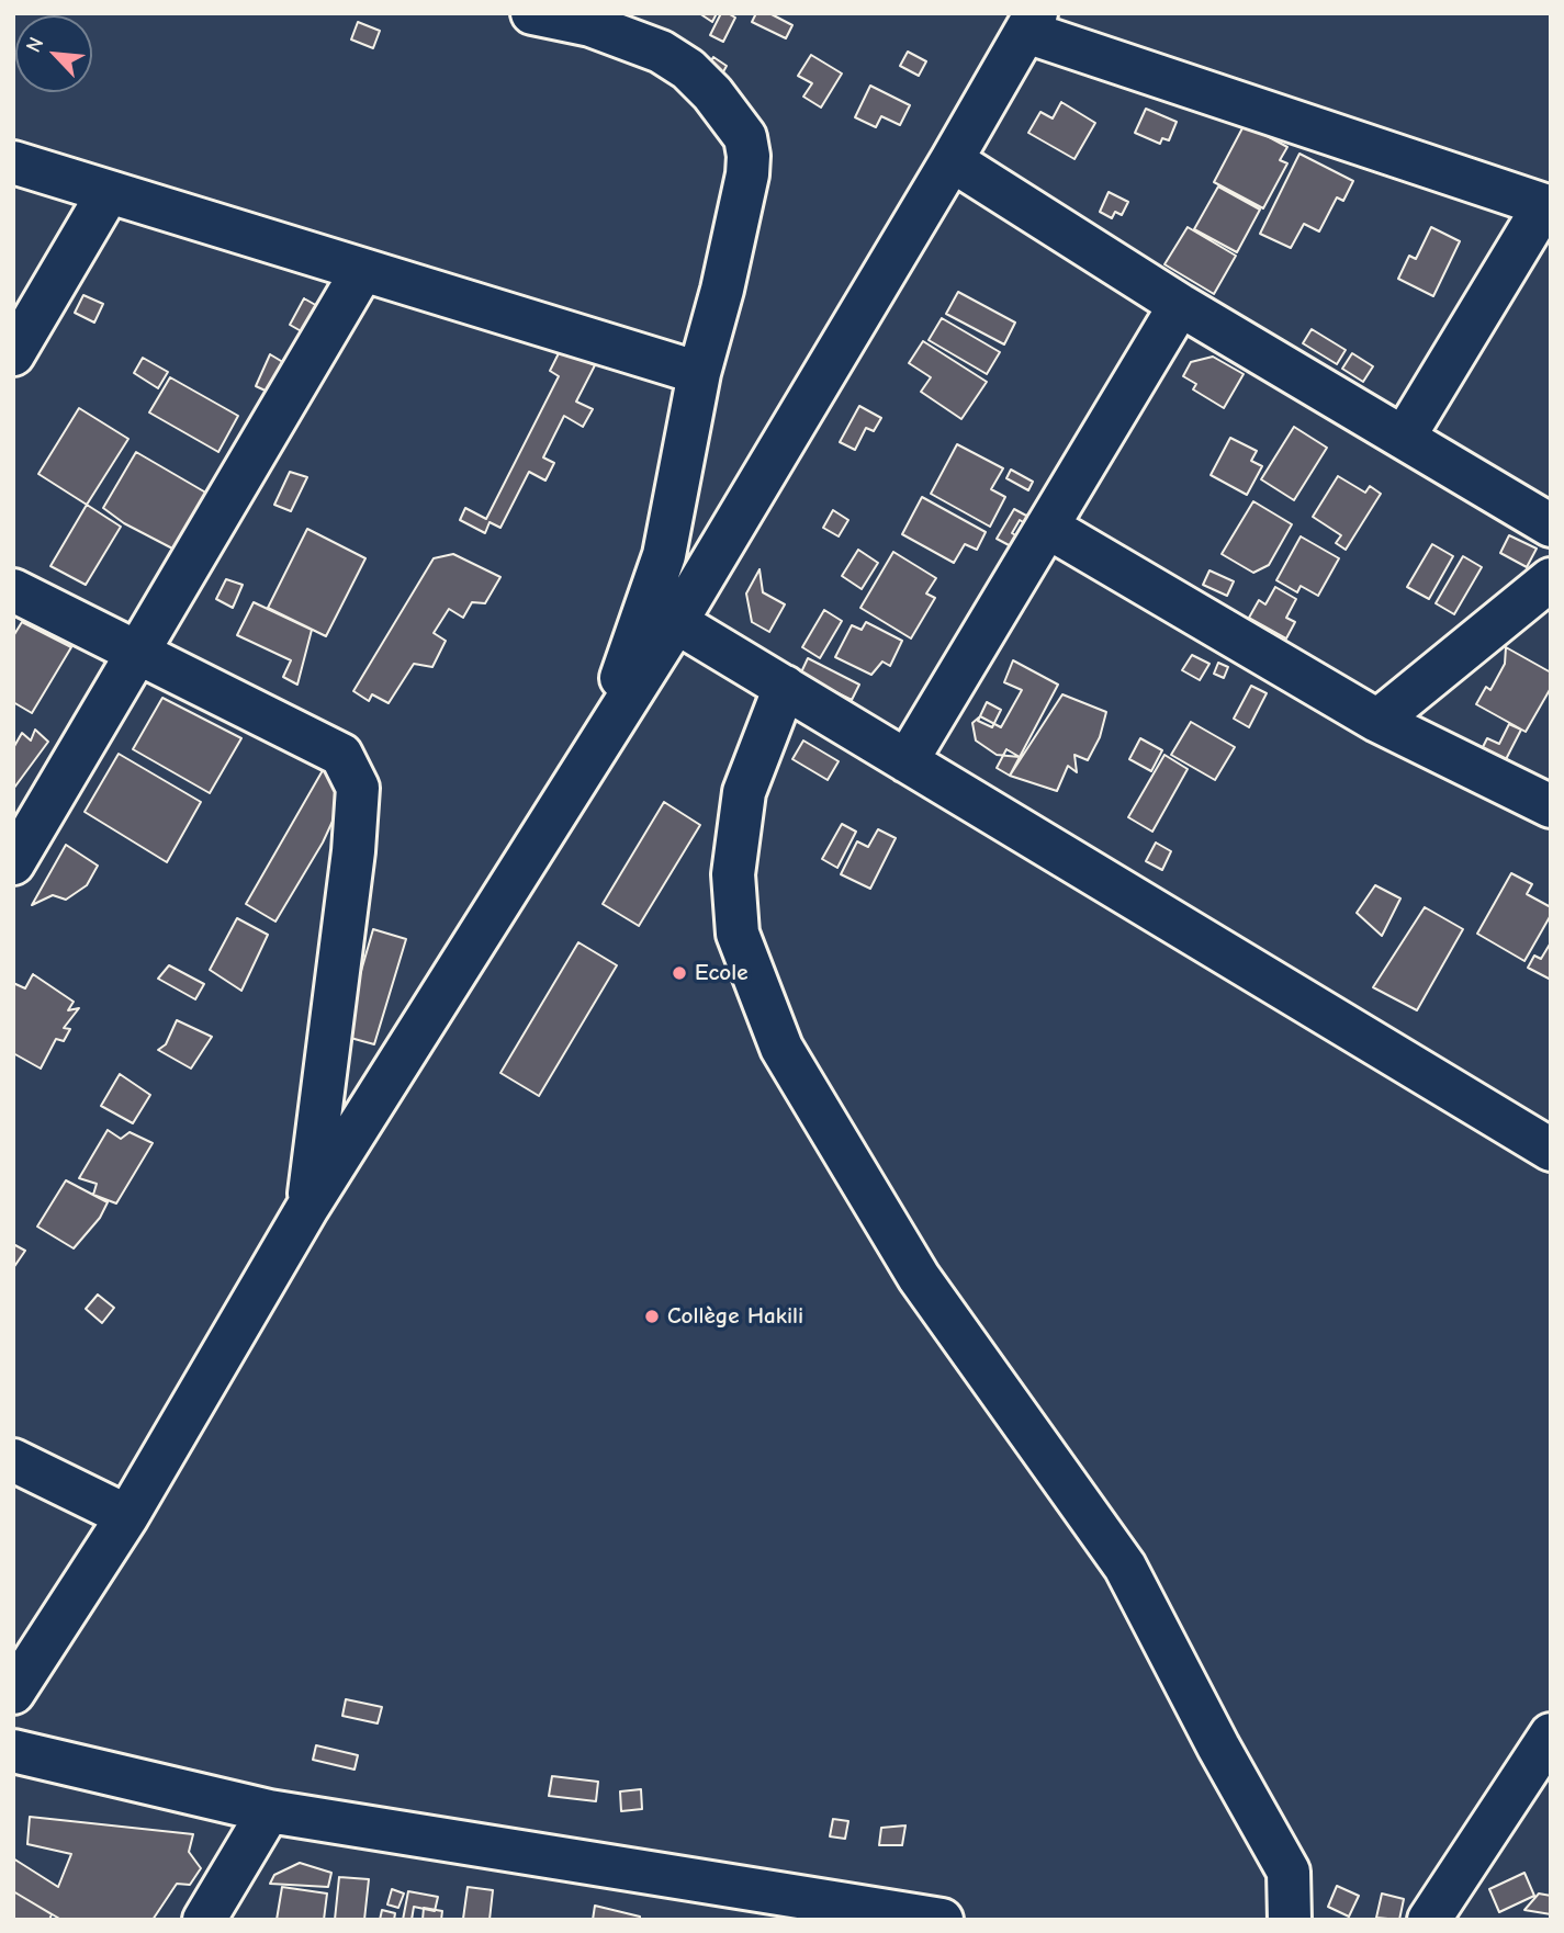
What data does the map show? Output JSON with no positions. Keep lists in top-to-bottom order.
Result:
{
  "places": ["Ecole", "Collège Hakili"],
  "north": "top left"
}
